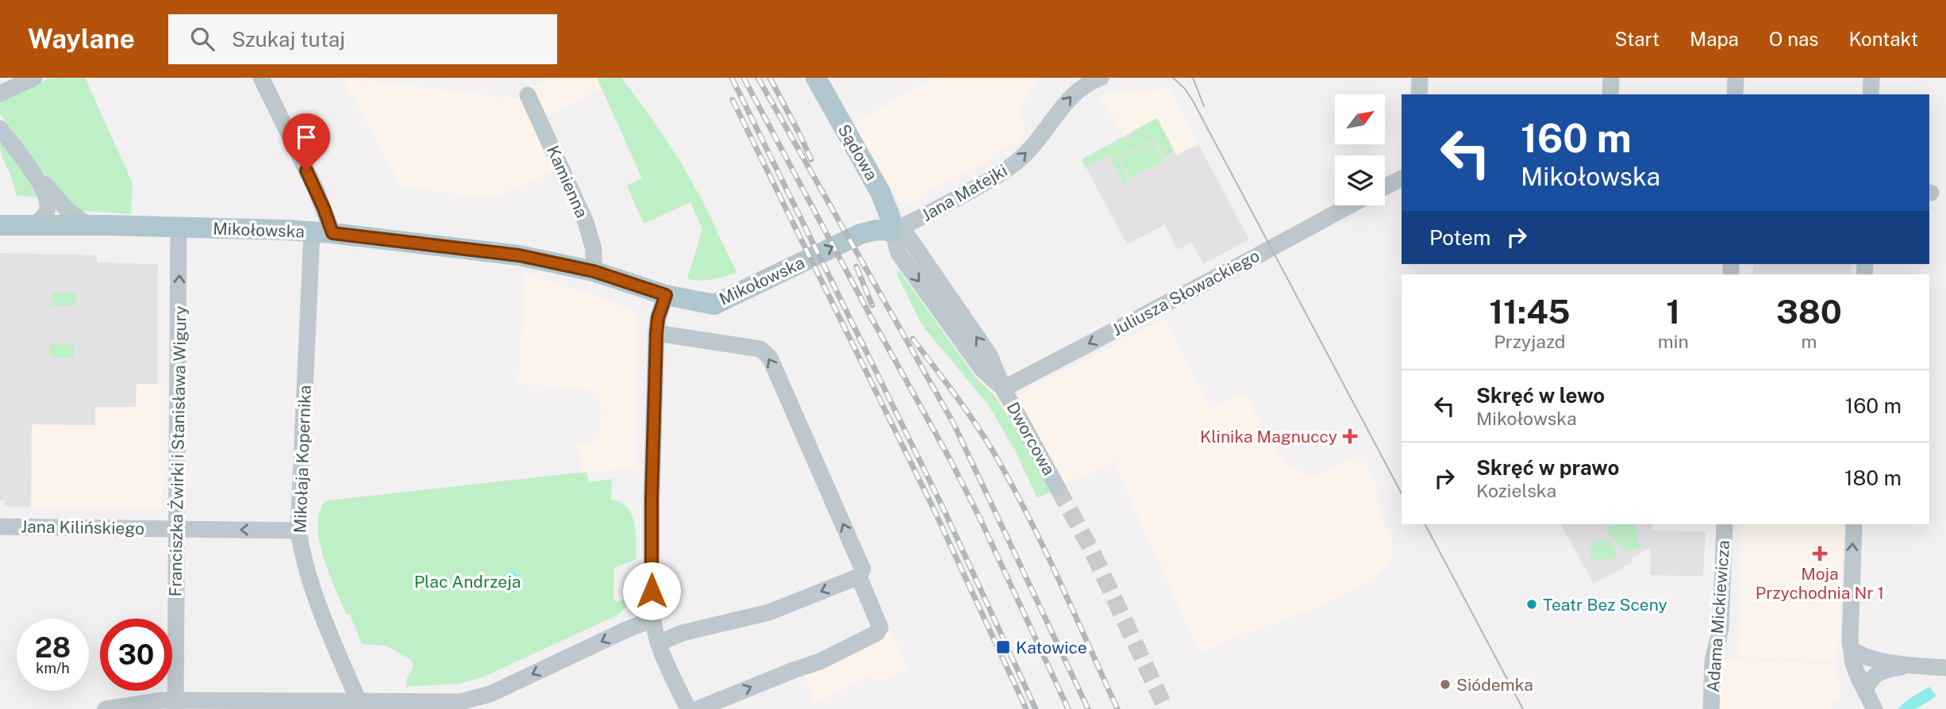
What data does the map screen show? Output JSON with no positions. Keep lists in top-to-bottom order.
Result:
{
  "streets": {
    "main road": ["Sądowa", "Mikołowska"],
    "street": [
      "Kamienna",
      "Jana Matejki",
      "Juliusza Słowackiego",
      "Dworcowa",
      "Franciszka Żwirki i Stanisława Wigury",
      "Mikołaja Kopernika",
      "Jana Kilińskiego",
      "Adama Mickiewicza"
    ]
  },
  "crossings": [
    ["Sądowa", "Jana Matejki"],
    ["Sądowa", "Mikołowska"],
    ["Kamienna", "Mikołowska"],
    ["Jana Matejki", "Mikołowska"],
    ["Mikołowska", "Franciszka Żwirki i Stanisława Wigury"],
    ["Mikołowska", "Mikołaja Kopernika"],
    ["Juliusza Słowackiego", "Dworcowa"],
    ["Franciszka Żwirki i Stanisława Wigury", "Jana Kilińskiego"],
    ["Mikołaja Kopernika", "Jana Kilińskiego"]
  ],
  "one_way": [
    "Jana Matejki",
    "Juliusza Słowackiego",
    "Franciszka Żwirki i Stanisława Wigury",
    "Jana Kilińskiego"
  ],
  "parks": ["Plac Andrzeja"],
  "places": {
    "health": ["Klinika Magnuccy", "Moja Przychodnia Nr 1"],
    "other": ["Teatr Bez Sceny", "Siódemka"],
    "transit": ["Katowice"]
  },
  "north": "top right",
  "page": {
    "header": "Waylane",
    "search": "Szukaj tutaj",
    "nav": [
      "Start",
      "Mapa",
      "O nas",
      "Kontakt"
    ],
    "turn": ["160 m", "Mikołowska"],
    "then": "Potem",
    "eta": [
      "11:45",
      "Przyjazd",
      "1",
      "min",
      "380",
      "m"
    ],
    "list": [
      {
        "name": "Skręć w lewo",
        "note": "Mikołowska",
        "value": "160 m"
      },
      {
        "name": "Skręć w prawo",
        "note": "Kozielska",
        "value": "180 m"
      }
    ],
    "speed": "28 km/h",
    "limit": "30"
  }
}
